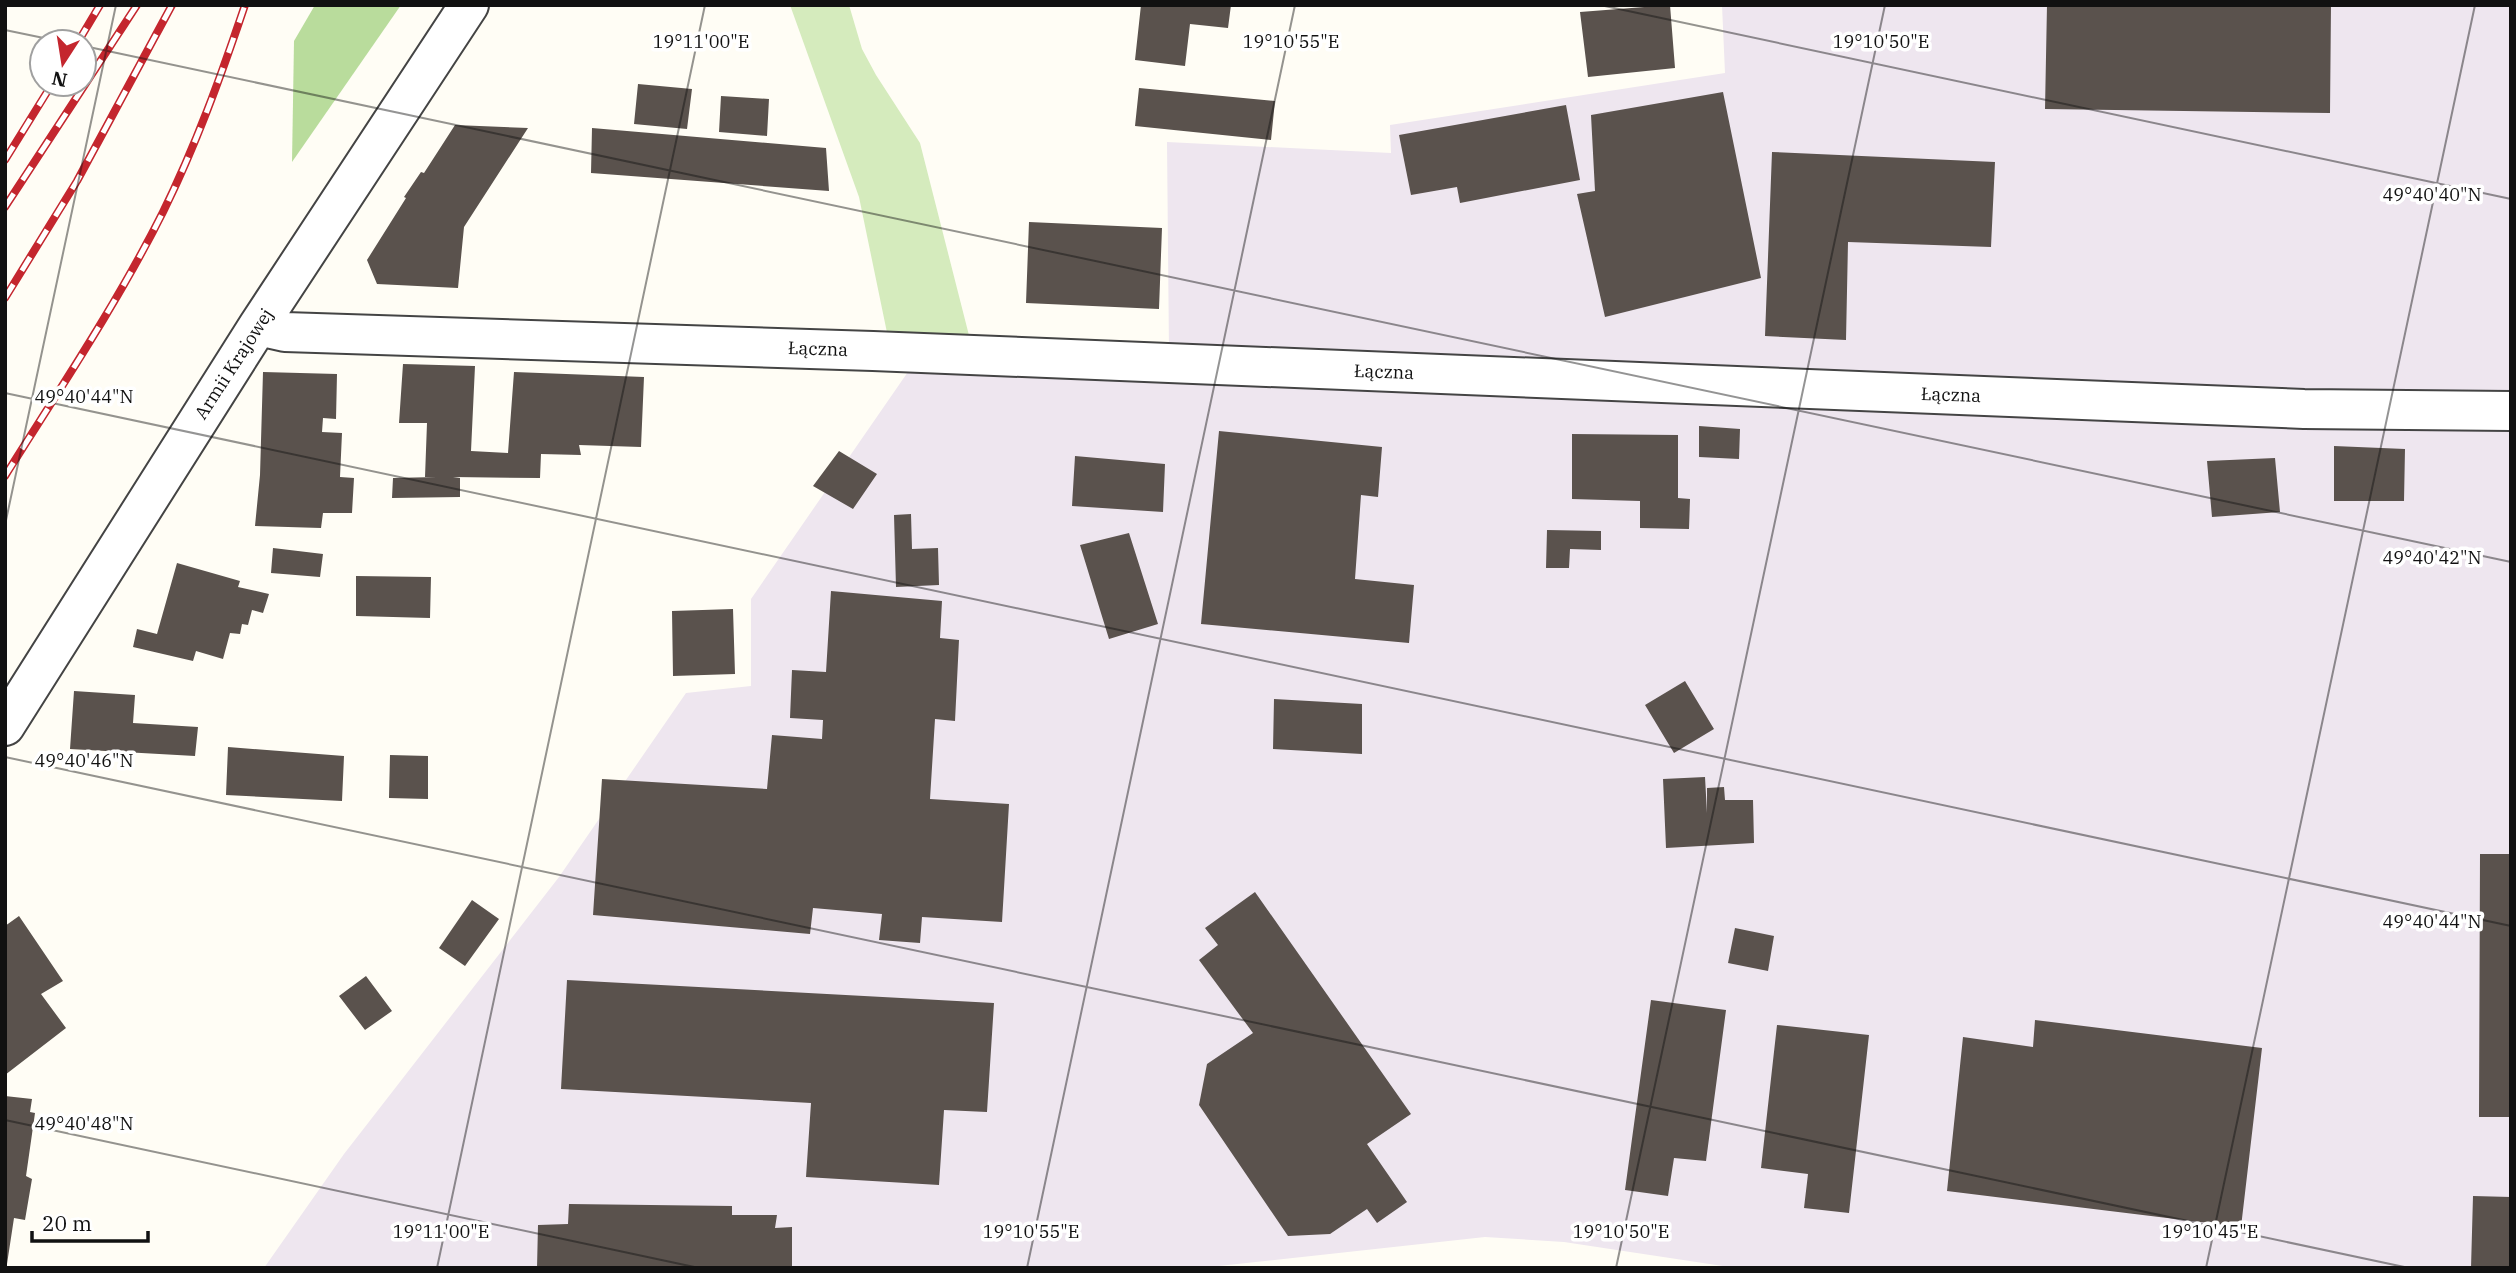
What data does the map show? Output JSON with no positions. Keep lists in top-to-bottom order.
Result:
{
  "streets": {
    "street": ["Łączna", "Armii Krajowej"]
  },
  "crossings": [
    ["Łączna", "Armii Krajowej"]
  ],
  "scale_bar": "20 m",
  "north": "bottom",
  "coordinates": [
    "19°11'00\"E",
    "19°10'55\"E",
    "19°10'50\"E",
    "49°40'40\"N",
    "49°40'44\"N",
    "49°40'42\"N",
    "49°40'46\"N",
    "49°40'48\"N",
    "19°10'45\"E"
  ]
}
